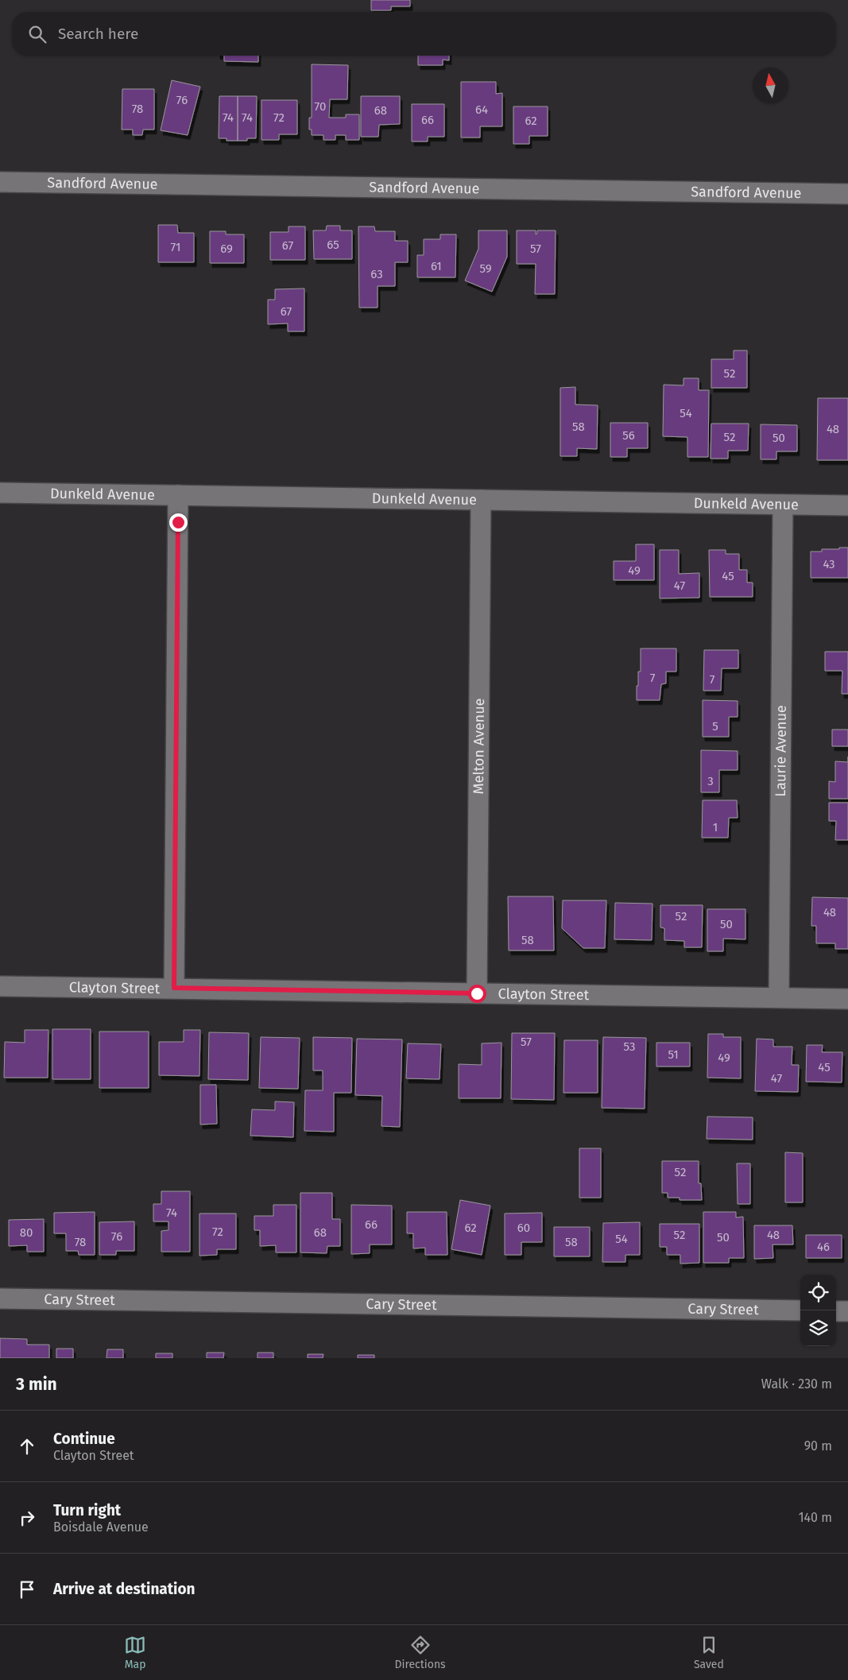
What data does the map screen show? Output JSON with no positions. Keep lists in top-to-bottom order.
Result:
{
  "streets": {
    "street": [
      "Sandford Avenue",
      "Dunkeld Avenue",
      "Melton Avenue",
      "Laurie Avenue",
      "Clayton Street",
      "Cary Street"
    ]
  },
  "crossings": [
    ["Dunkeld Avenue", "Melton Avenue"],
    ["Dunkeld Avenue", "Laurie Avenue"],
    ["Melton Avenue", "Clayton Street"],
    ["Laurie Avenue", "Clayton Street"]
  ],
  "house_numbers": [
    "76",
    "70",
    "78",
    "64",
    "68",
    "74",
    "74",
    "72",
    "66",
    "62",
    "65",
    "67",
    "71",
    "69",
    "57",
    "61",
    "59",
    "63",
    "67",
    "52",
    "54",
    "58",
    "48",
    "56",
    "52",
    "50",
    "43",
    "49",
    "45",
    "47",
    "7",
    "7",
    "5",
    "3",
    "1",
    "48",
    "52",
    "50",
    "58",
    "57",
    "53",
    "51",
    "49",
    "45",
    "47",
    "52",
    "74",
    "66",
    "62",
    "60",
    "72",
    "80",
    "68",
    "52",
    "48",
    "76",
    "50",
    "54",
    "78",
    "58",
    "46"
  ],
  "north": "top",
  "page": {
    "search": "Search here",
    "heading": ["3 min", "Walk · 230 m"],
    "list": [
      ["Continue", "Clayton Street", "90 m"],
      ["Turn right", "Boisdale Avenue", "140 m"],
      "Arrive at destination"
    ],
    "nav": ["Map", "Directions", "Saved"]
  }
}
